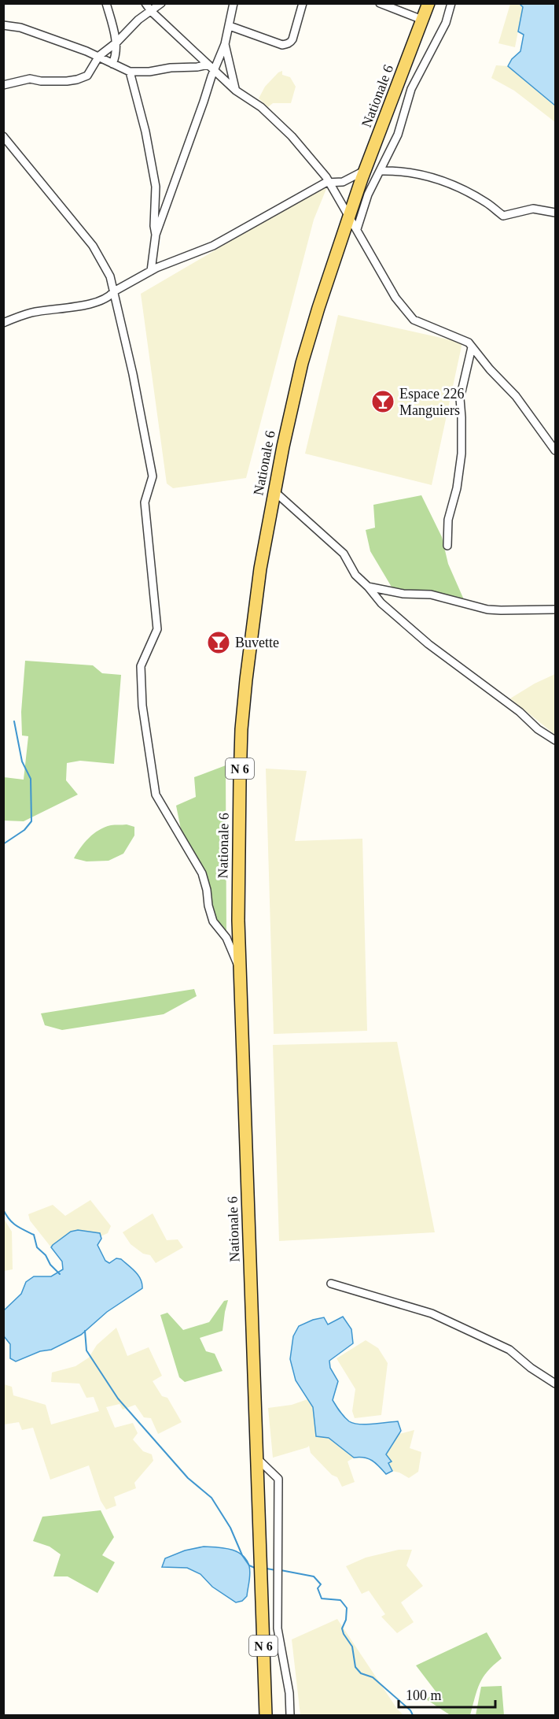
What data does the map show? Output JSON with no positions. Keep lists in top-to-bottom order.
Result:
{
  "streets": {
    "main road": ["Nationale 6", "N 6"]
  },
  "places": {
    "bar": ["Espace 226 Manguiers", "Buvette"]
  },
  "scale_bar": "100 m"
}
